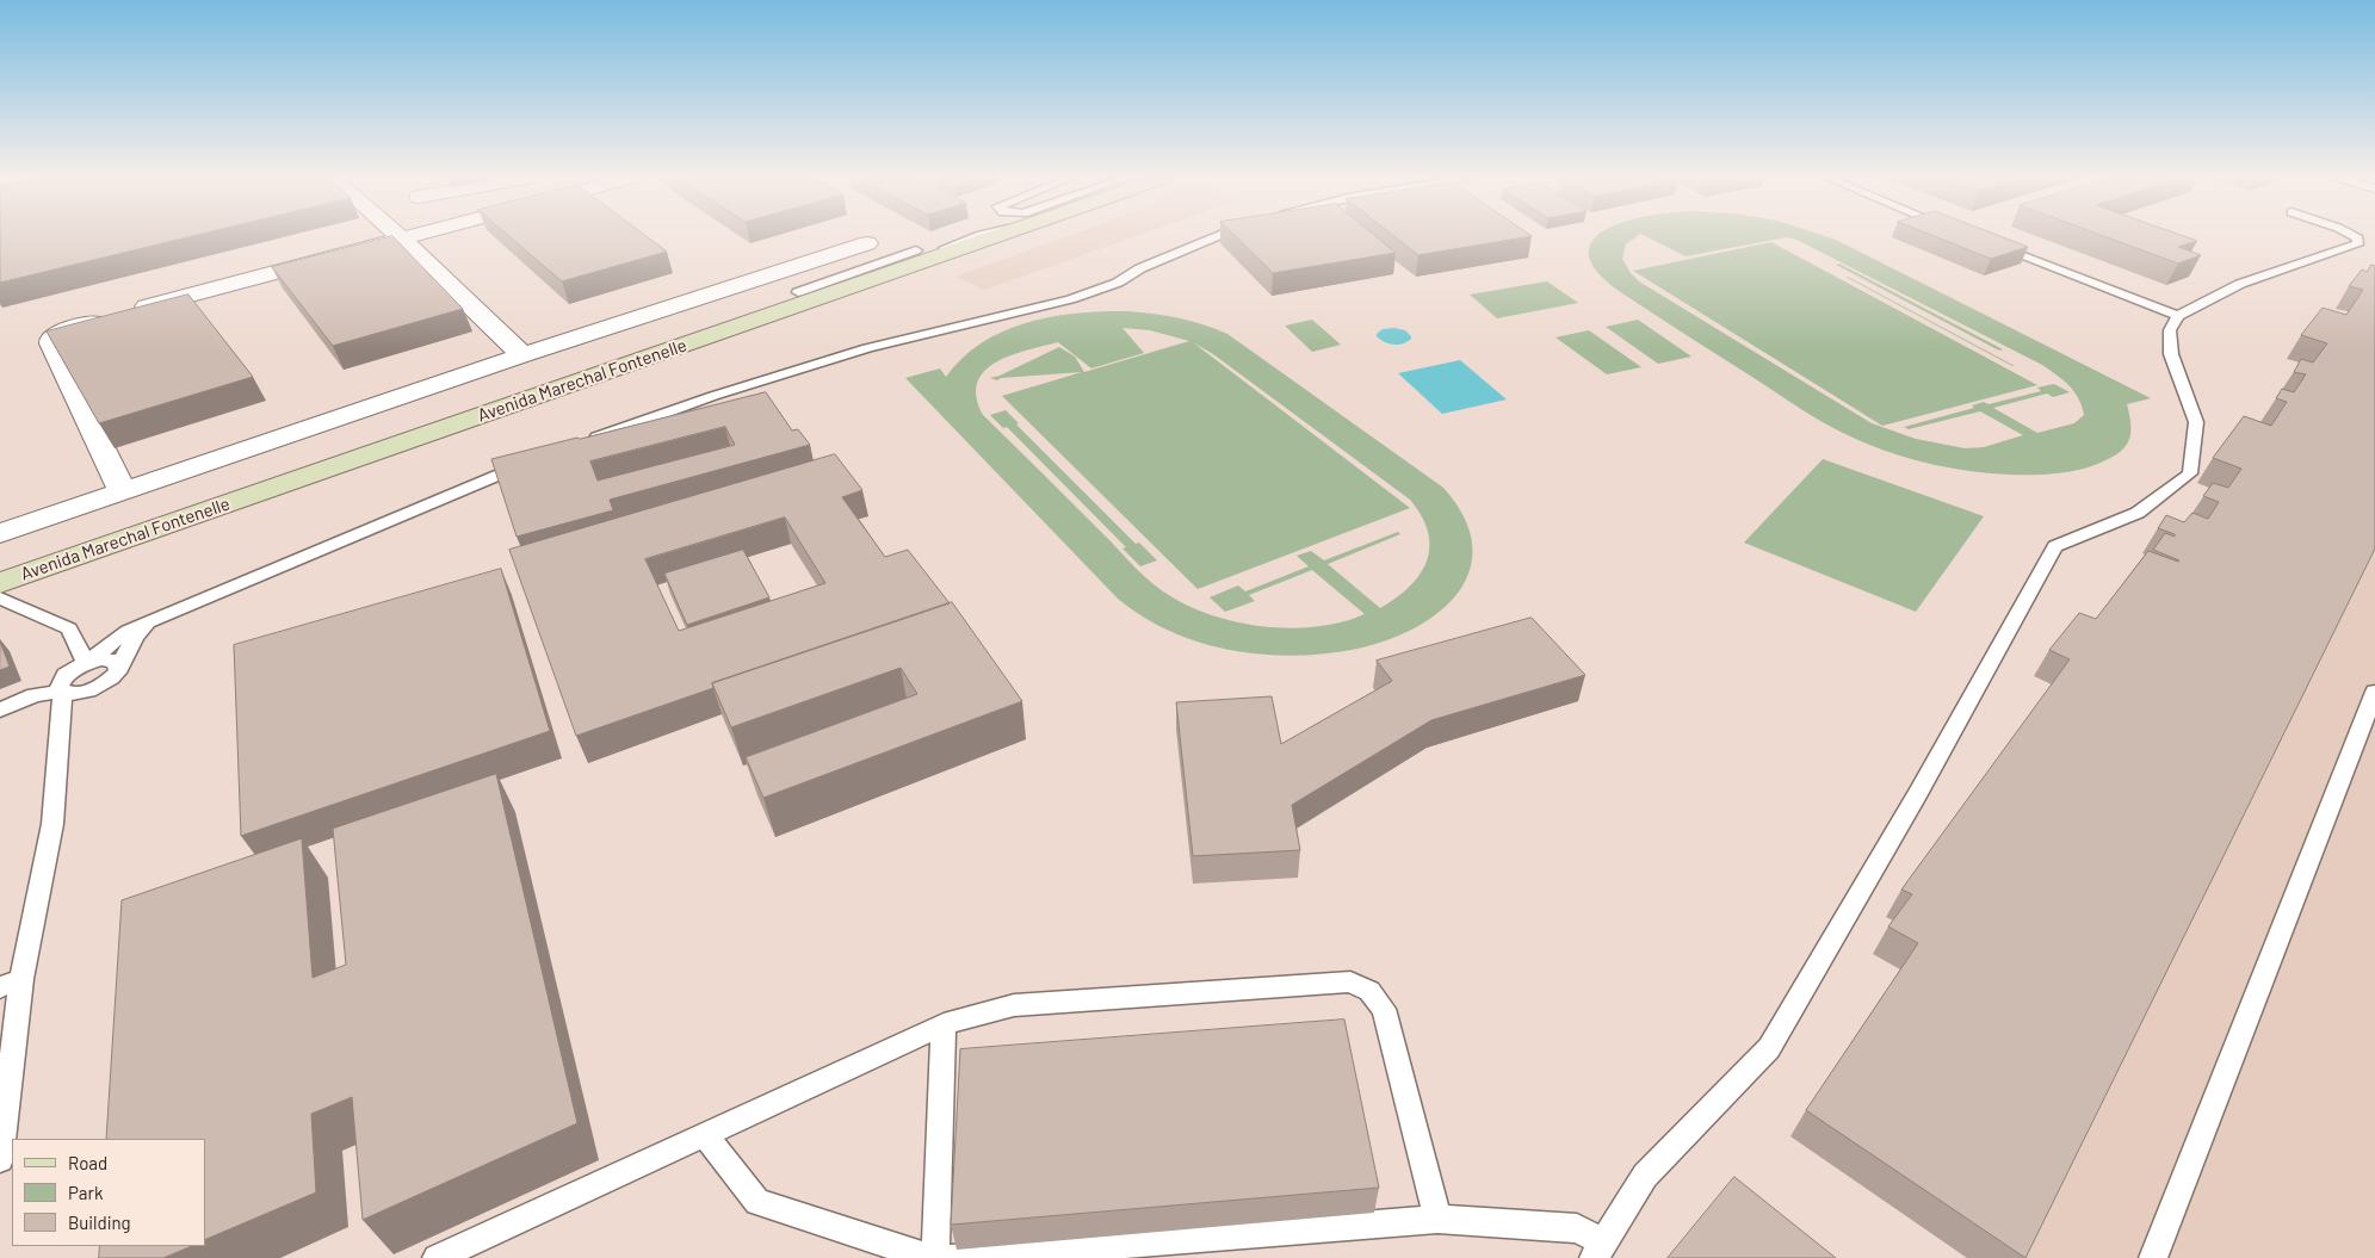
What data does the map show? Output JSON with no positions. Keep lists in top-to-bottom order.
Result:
{
  "streets": {
    "main road": ["Avenida Marechal Fontenelle"]
  },
  "legend": ["Road", "Park", "Building"]
}
